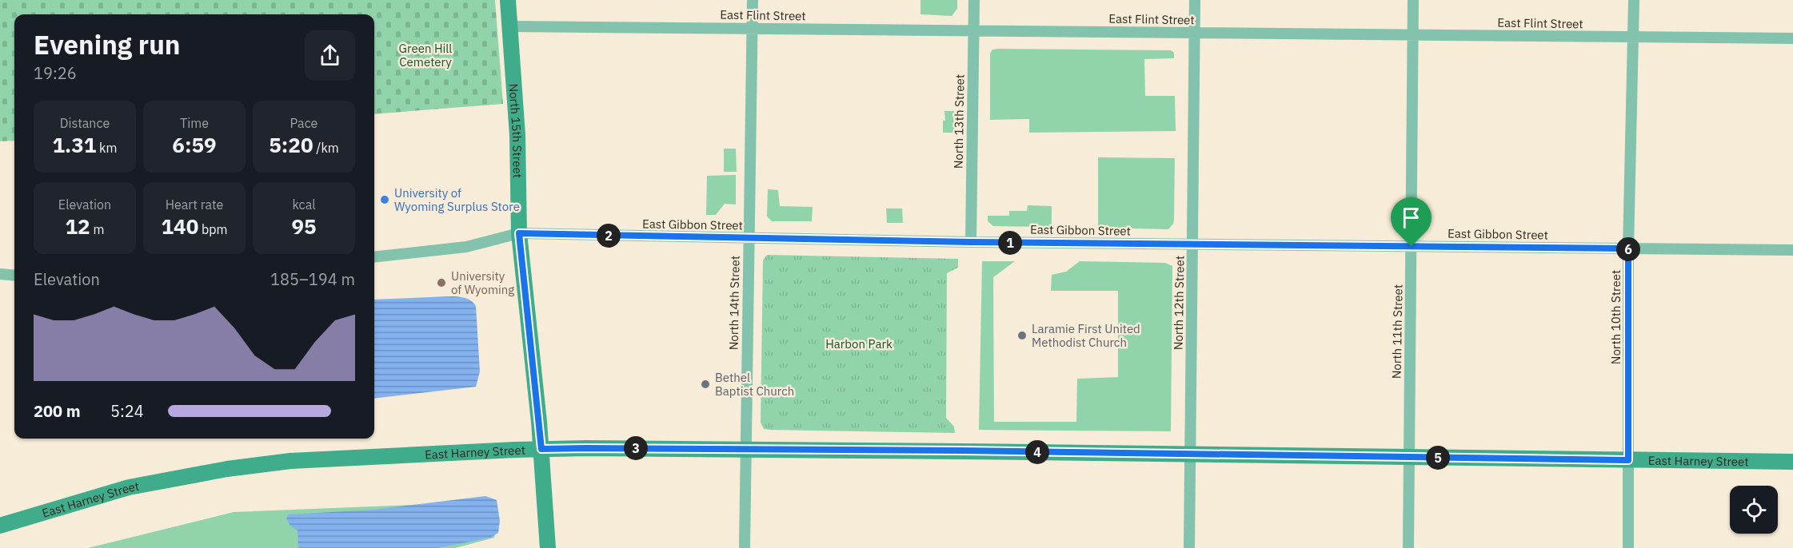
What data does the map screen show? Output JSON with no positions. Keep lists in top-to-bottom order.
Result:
{
  "streets": {
    "main road": ["North 15th Street", "East Harney Street"],
    "street": [
      "East Flint Street",
      "North 13th Street",
      "East Gibbon Street",
      "North 14th Street",
      "North 12th Street",
      "North 10th Street",
      "North 11th Street"
    ]
  },
  "crossings": [
    ["East Flint Street", "North 13th Street"],
    ["East Flint Street", "North 15th Street"],
    ["East Flint Street", "North 14th Street"],
    ["East Flint Street", "North 12th Street"],
    ["East Flint Street", "North 10th Street"],
    ["East Flint Street", "North 11th Street"],
    ["North 13th Street", "East Gibbon Street"],
    ["North 15th Street", "East Gibbon Street"],
    ["North 15th Street", "East Harney Street"],
    ["East Gibbon Street", "North 14th Street"],
    ["East Gibbon Street", "North 12th Street"],
    ["East Gibbon Street", "North 10th Street"],
    ["East Gibbon Street", "North 11th Street"],
    ["North 14th Street", "East Harney Street"],
    ["North 12th Street", "East Harney Street"],
    ["North 10th Street", "East Harney Street"],
    ["North 11th Street", "East Harney Street"]
  ],
  "parks": ["Green Hill Cemetery", "Harbon Park"],
  "places": [
    "University of Wyoming Surplus Store",
    "University of Wyoming",
    "Laramie First United Methodist Church",
    "Bethel Baptist Church"
  ],
  "page": {
    "heading": ["Evening run", "19:26"],
    "stats": [
      ["Distance", "1.31 km"],
      ["Time", "6:59"],
      ["Pace", "5:20 /km"],
      ["Elevation", "12 m"],
      ["Heart rate", "140 bpm"],
      ["kcal", "95"]
    ],
    "pins": [
      "2",
      "1",
      "6",
      "3",
      "4",
      "5"
    ],
    "chart": ["Elevation", "185–194 m"],
    "list": [
      {
        "name": "200 m",
        "note": "5:24"
      }
    ]
  }
}
